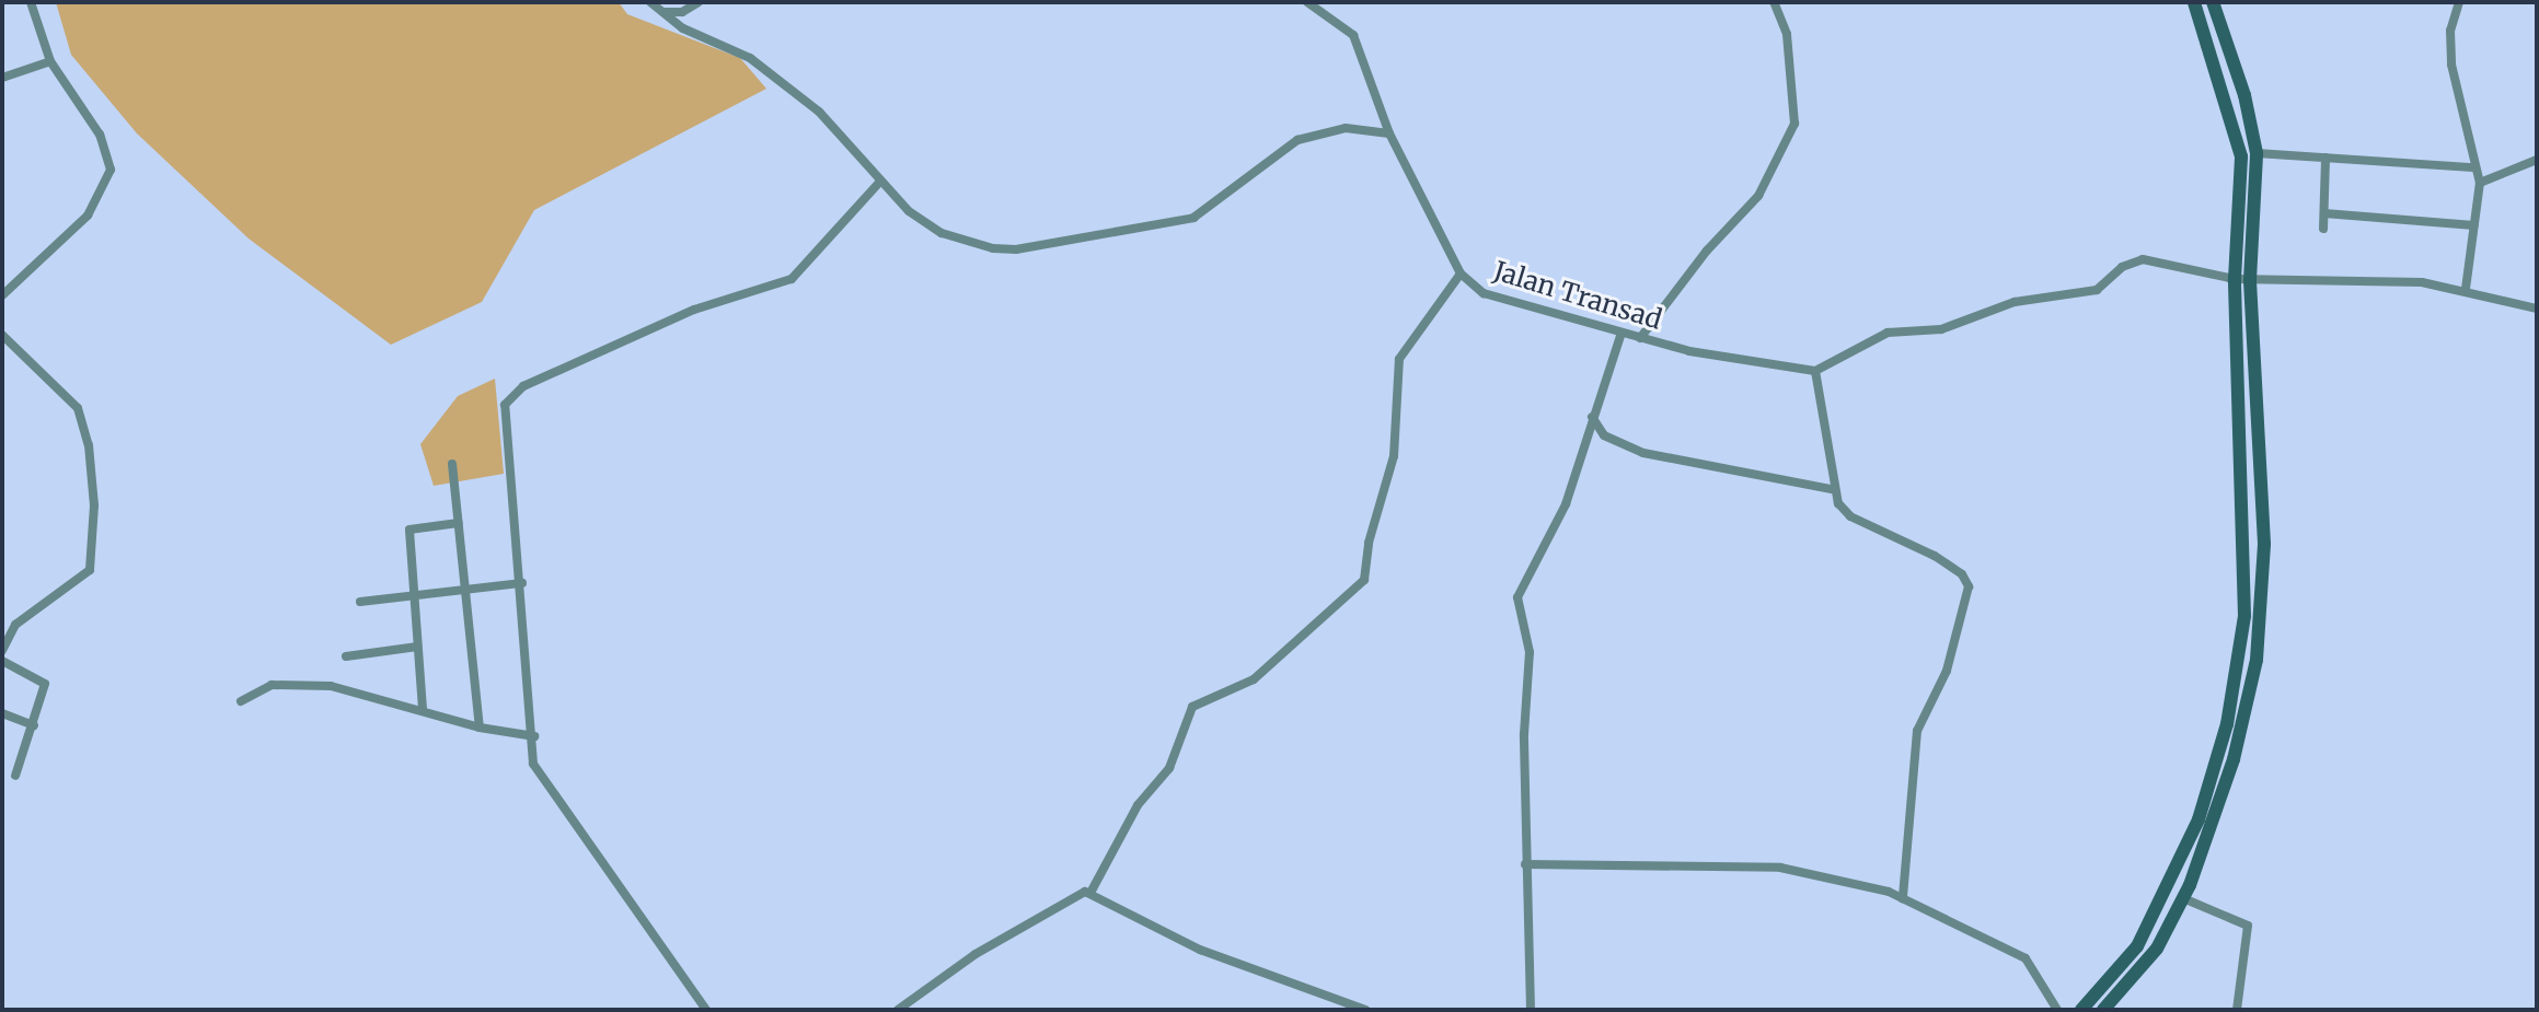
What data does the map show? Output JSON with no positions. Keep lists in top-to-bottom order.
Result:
{
  "streets": {
    "street": ["Jalan Transad"]
  }
}
